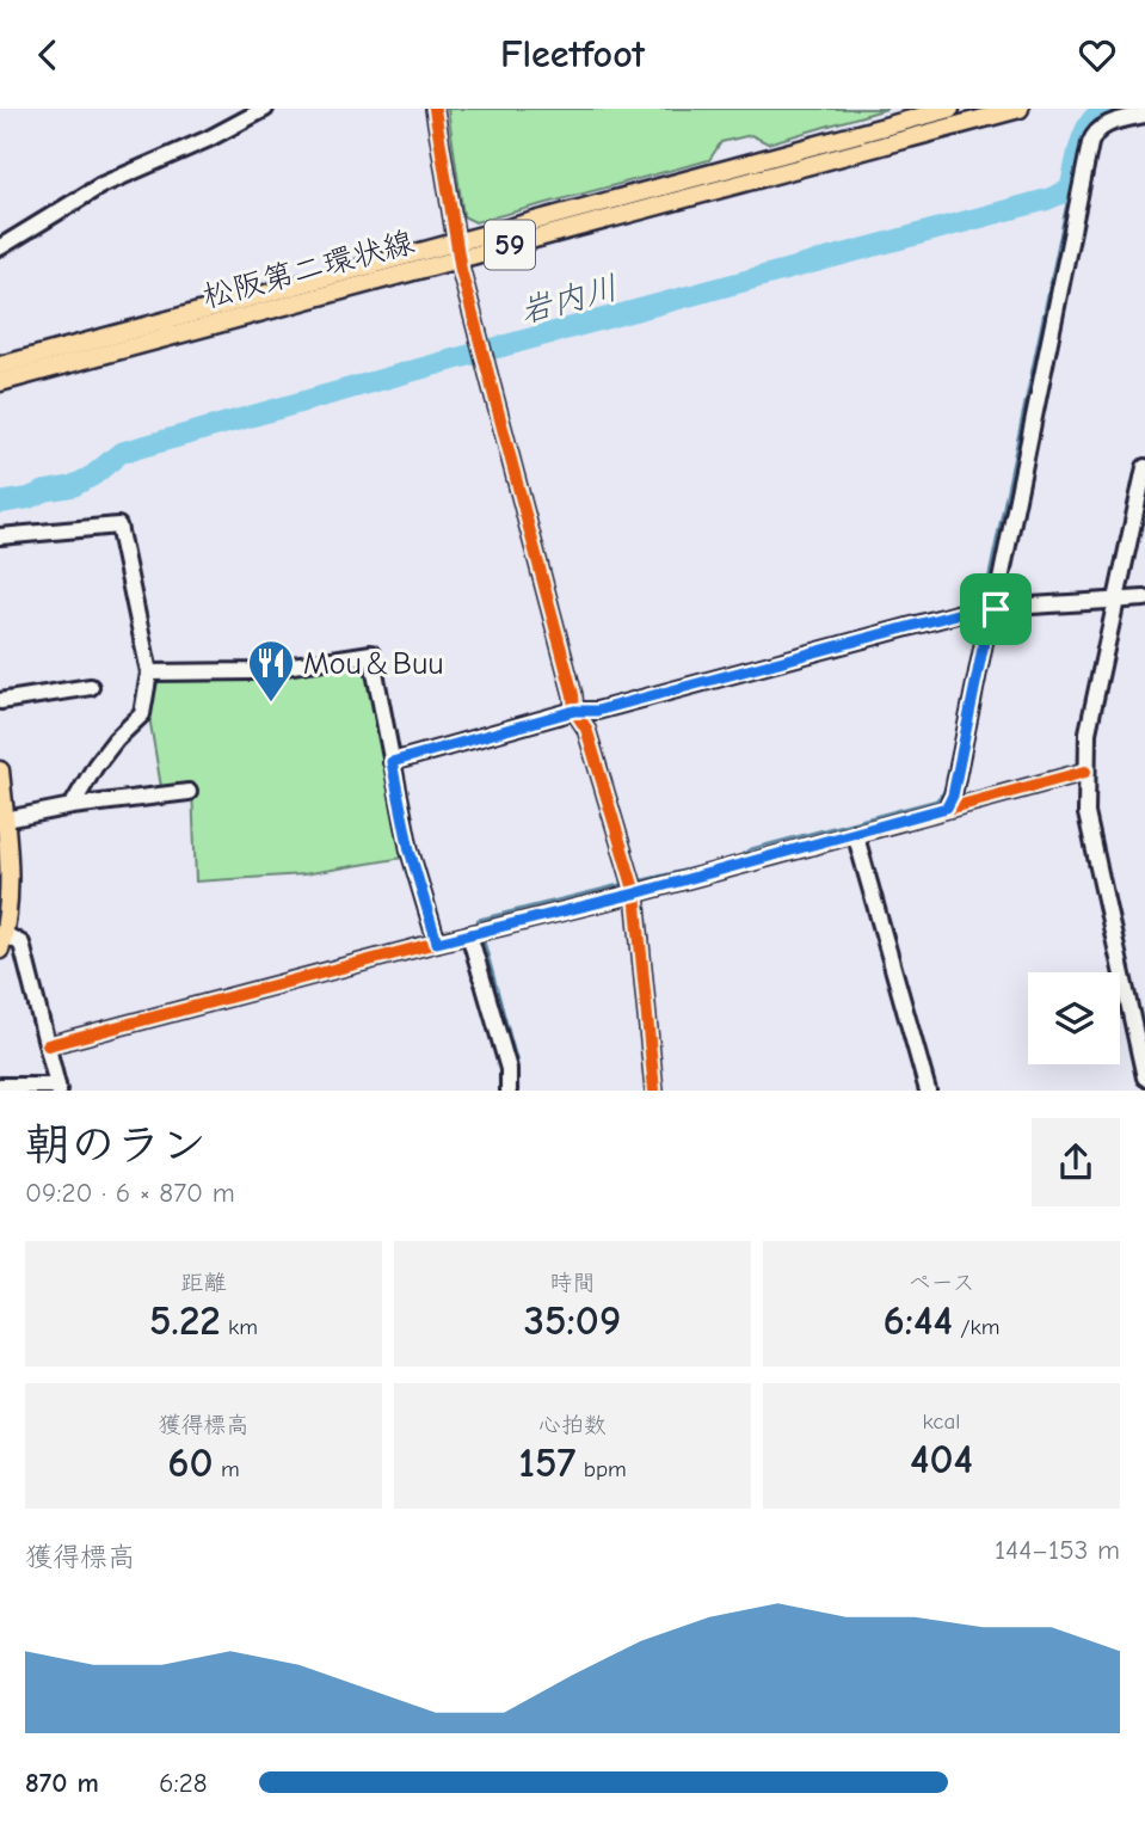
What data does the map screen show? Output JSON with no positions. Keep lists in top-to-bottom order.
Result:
{
  "streets": {
    "main road": ["59", "松阪第二環状線"]
  },
  "water": ["岩内川"],
  "places": {
    "restaurant": ["Mou＆Buu"]
  },
  "page": {
    "header": "Fleetfoot",
    "heading": ["朝のラン", "09:20 · 6 × 870 m"],
    "stats": [
      ["距離", "5.22 km"],
      ["時間", "35:09"],
      ["ペース", "6:44 /km"],
      ["獲得標高", "60 m"],
      ["心拍数", "157 bpm"],
      ["kcal", "404"]
    ],
    "chart": ["獲得標高", "144–153 m"],
    "list": [
      {
        "name": "870 m",
        "note": "6:28"
      }
    ]
  }
}
